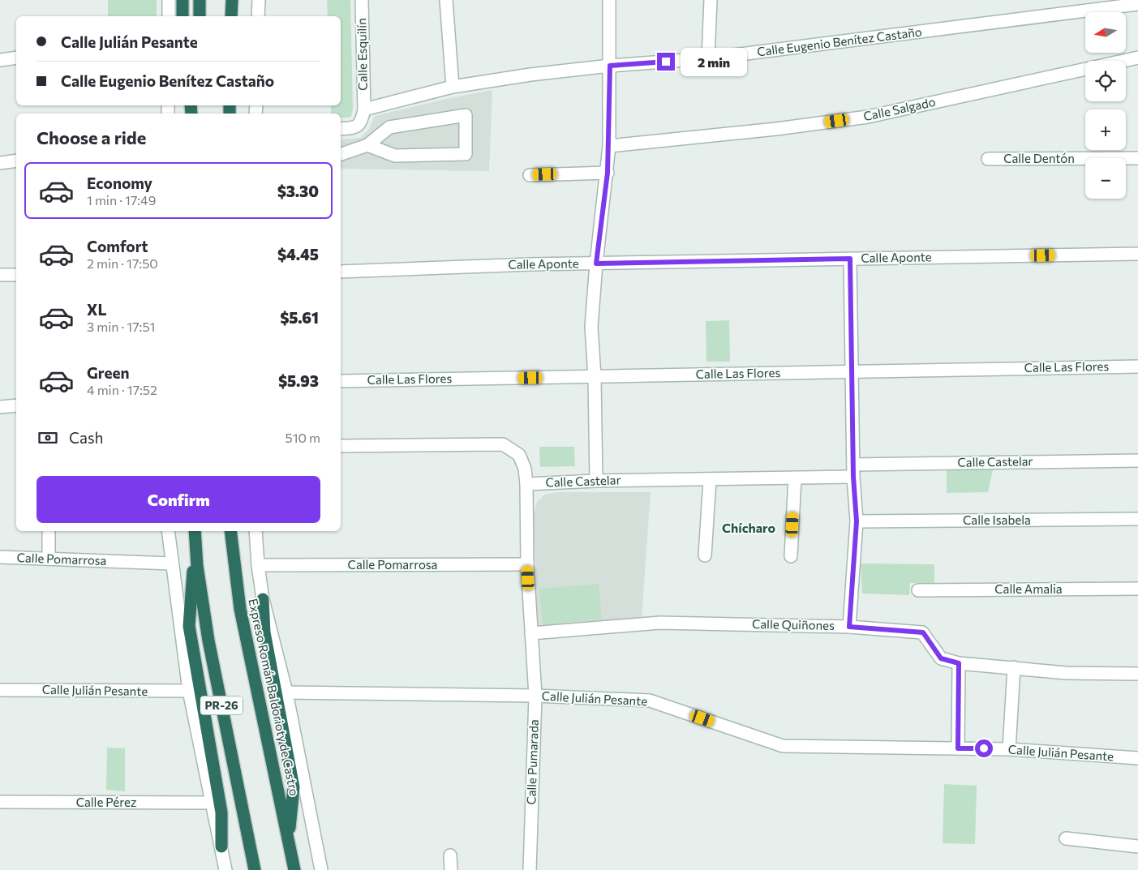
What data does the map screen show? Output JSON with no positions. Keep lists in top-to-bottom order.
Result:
{
  "streets": {
    "highway": ["Expreso Román Baldorioty de Castro", "PR-26"],
    "street": [
      "Calle Eugenio Benítez Castaño",
      "Calle Esquilín",
      "Calle Salgado",
      "Calle Dentón",
      "Calle Aponte",
      "Calle Las Flores",
      "Calle Castelar",
      "Calle Isabela",
      "Calle Pomarrosa",
      "Calle Amalia",
      "Calle Quiñones",
      "Calle Julián Pesante",
      "Calle Pumarada",
      "Calle Pérez"
    ]
  },
  "crossings": [
    ["Calle Eugenio Benítez Castaño", "Calle Esquilín"],
    ["Calle Castelar", "Calle Pumarada"],
    ["Calle Pomarrosa", "Calle Pumarada"],
    ["Calle Quiñones", "Calle Pumarada"],
    ["Calle Julián Pesante", "Calle Pumarada"]
  ],
  "districts": ["Chícharo"],
  "north": "left",
  "page": {
    "map_buttons": ["+", "−"],
    "banner": ["Calle Julián Pesante", "Calle Eugenio Benítez Castaño"],
    "bubble": "2 min",
    "heading": "Choose a ride",
    "list": [
      {
        "name": "Economy",
        "note": "1 min · 17:49",
        "value": "$3.30"
      },
      {
        "name": "Comfort",
        "note": "2 min · 17:50",
        "value": "$4.45"
      },
      {
        "name": "XL",
        "note": "3 min · 17:51",
        "value": "$5.61"
      },
      {
        "name": "Green",
        "note": "4 min · 17:52",
        "value": "$5.93"
      }
    ],
    "pay": ["Cash", "510 m"],
    "buttons": "Confirm"
  }
}
